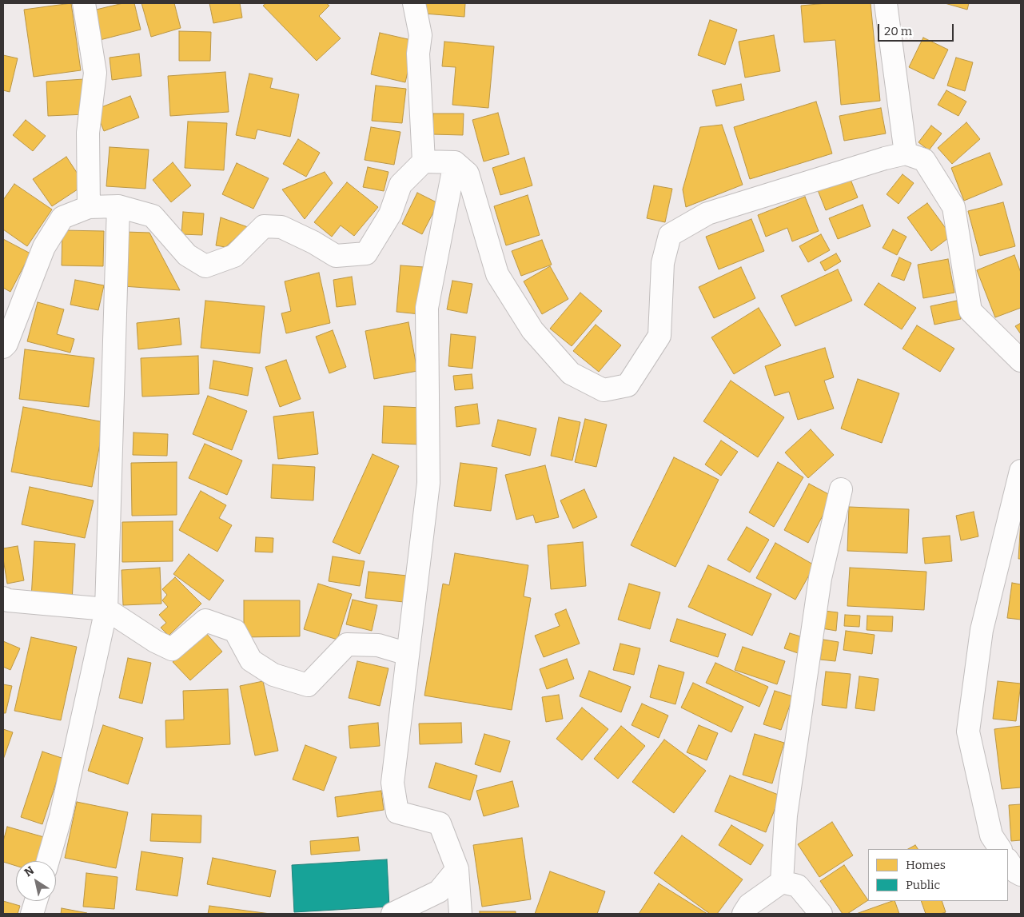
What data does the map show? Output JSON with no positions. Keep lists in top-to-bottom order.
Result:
{
  "legend": ["Homes", "Public"],
  "scale_bar": "20 m",
  "north": "top left"
}
